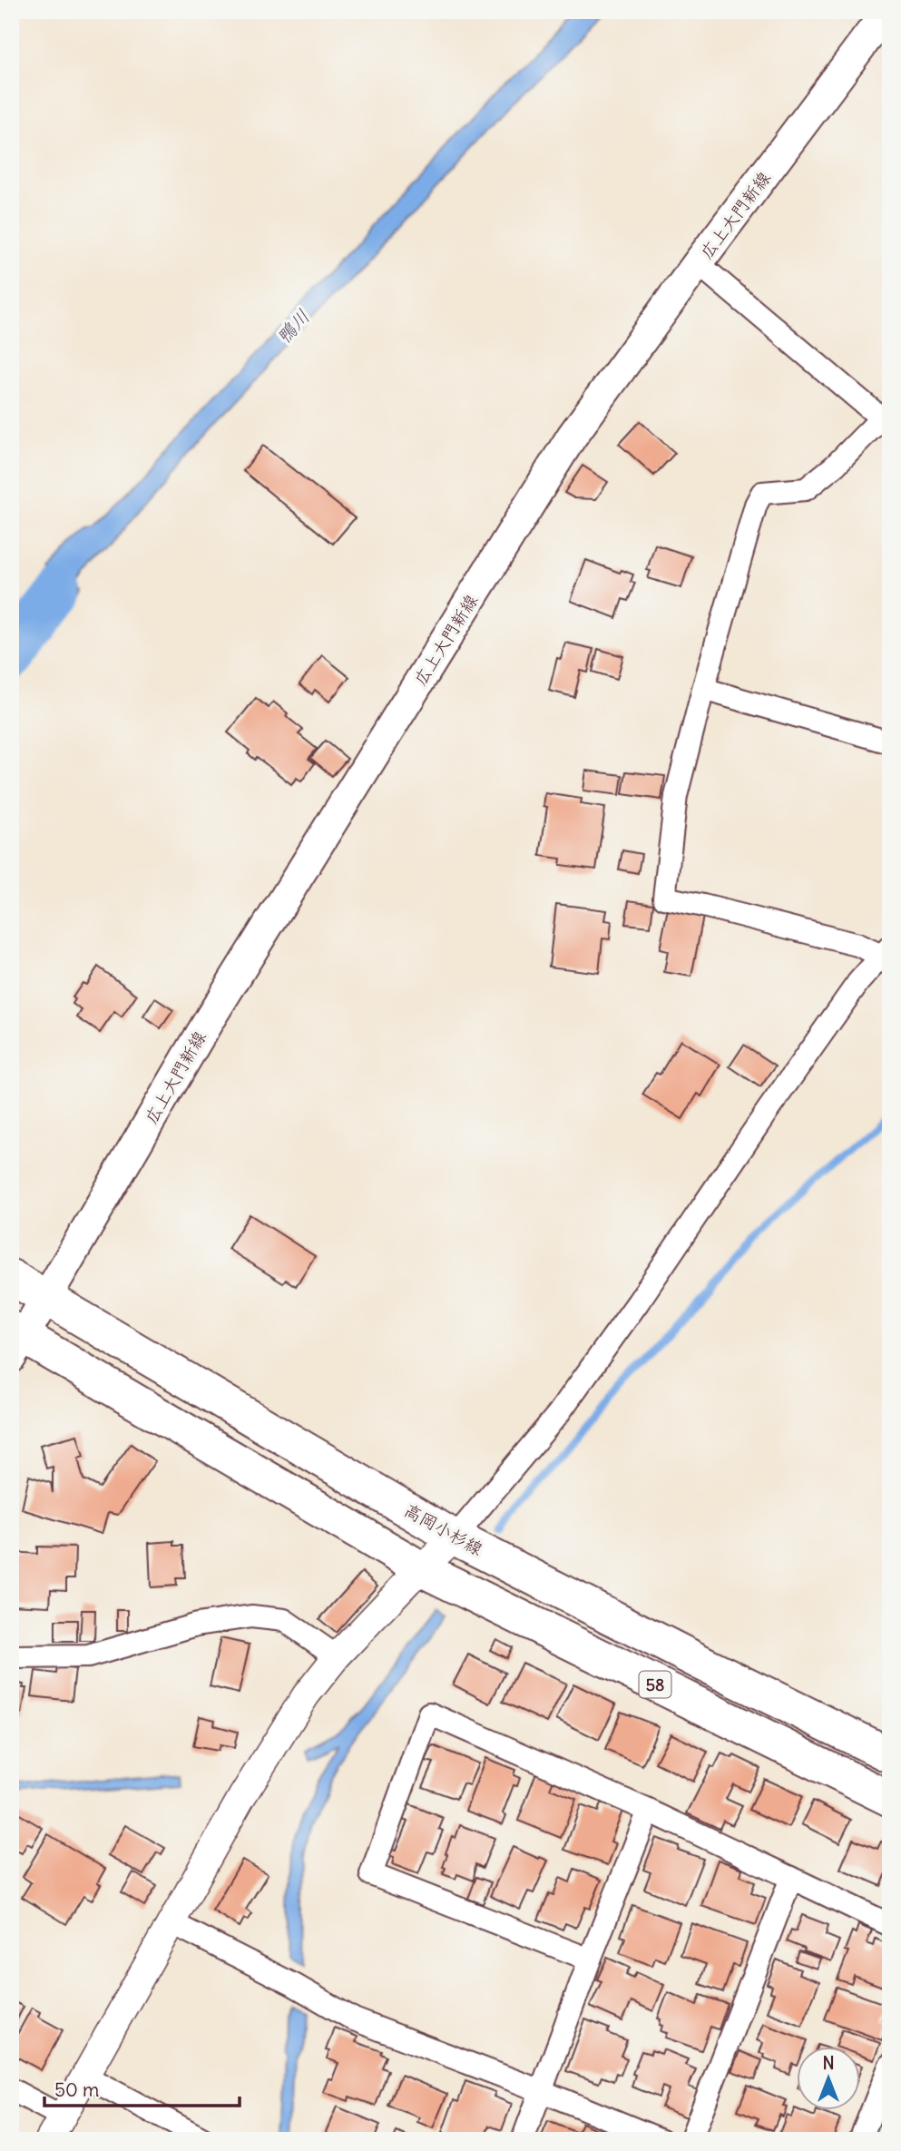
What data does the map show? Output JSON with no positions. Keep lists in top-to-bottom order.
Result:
{
  "streets": {
    "main road": ["広上大門新線", "高岡小杉線", "58"]
  },
  "crossings": [
    ["広上大門新線", "高岡小杉線"],
    ["広上大門新線", "58"]
  ],
  "water": ["鴨川"],
  "scale_bar": "50 m",
  "north": "top"
}
